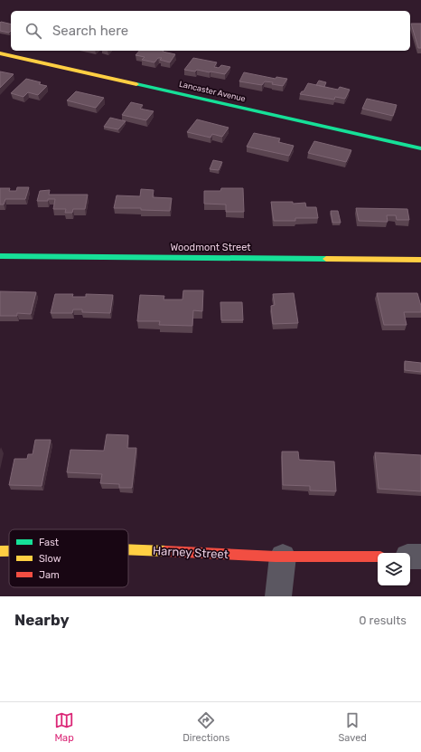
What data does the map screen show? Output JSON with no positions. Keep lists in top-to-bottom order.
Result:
{
  "streets": {
    "street": ["Lancaster Avenue", "Woodmont Street", "Harney Street"]
  },
  "legend": ["Fast", "Slow", "Jam"],
  "page": {
    "search": "Search here",
    "heading": ["Nearby", "0 results"],
    "nav": ["Map", "Directions", "Saved"]
  }
}
